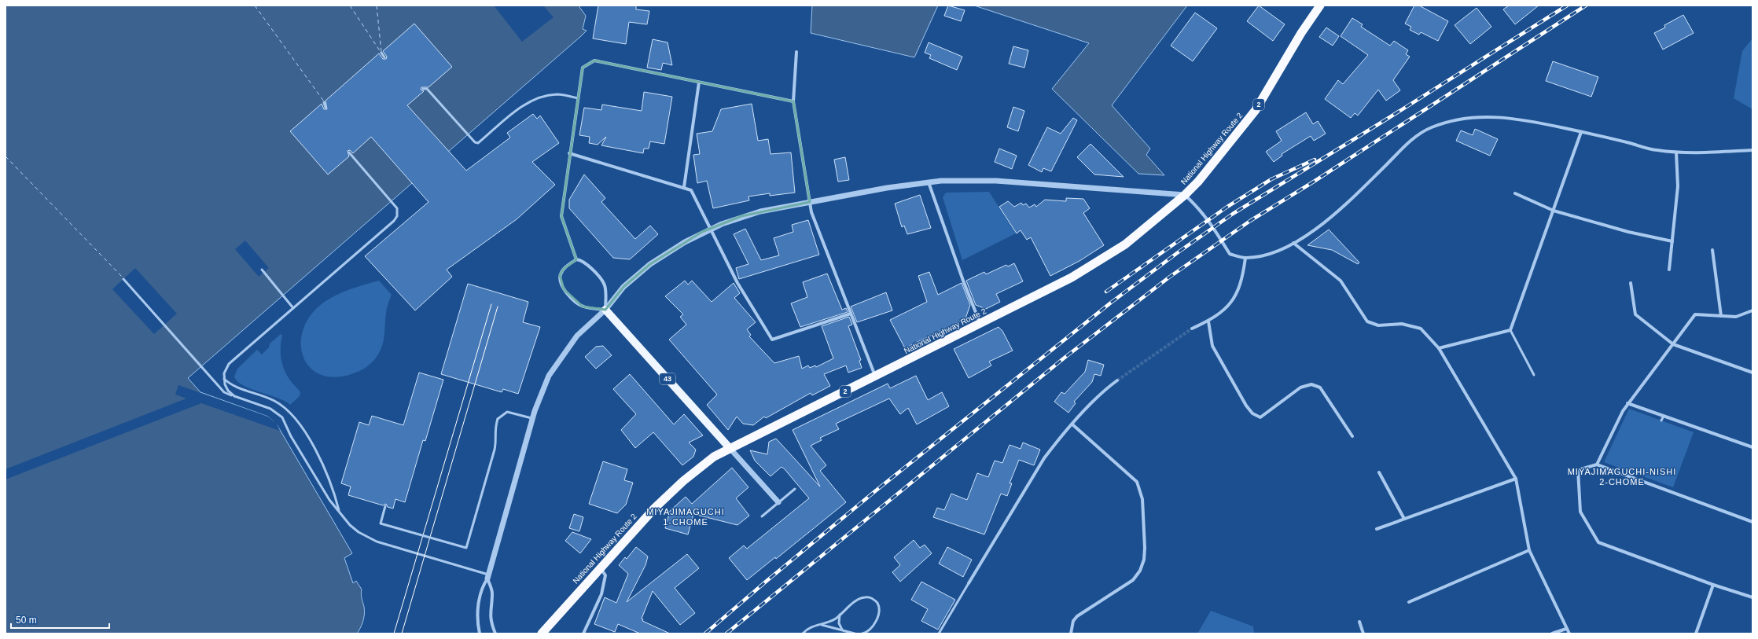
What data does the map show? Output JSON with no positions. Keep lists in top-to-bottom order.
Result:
{
  "streets": {
    "highway": ["2", "National Highway Route 2"],
    "main road": ["43"]
  },
  "crossings": [
    ["National Highway Route 2", "43"]
  ],
  "districts": ["MIYAJIMAGUCHI-NISHI 2-CHOME", "MIYAJIMAGUCHI 1-CHOME"],
  "scale_bar": "50 m"
}
